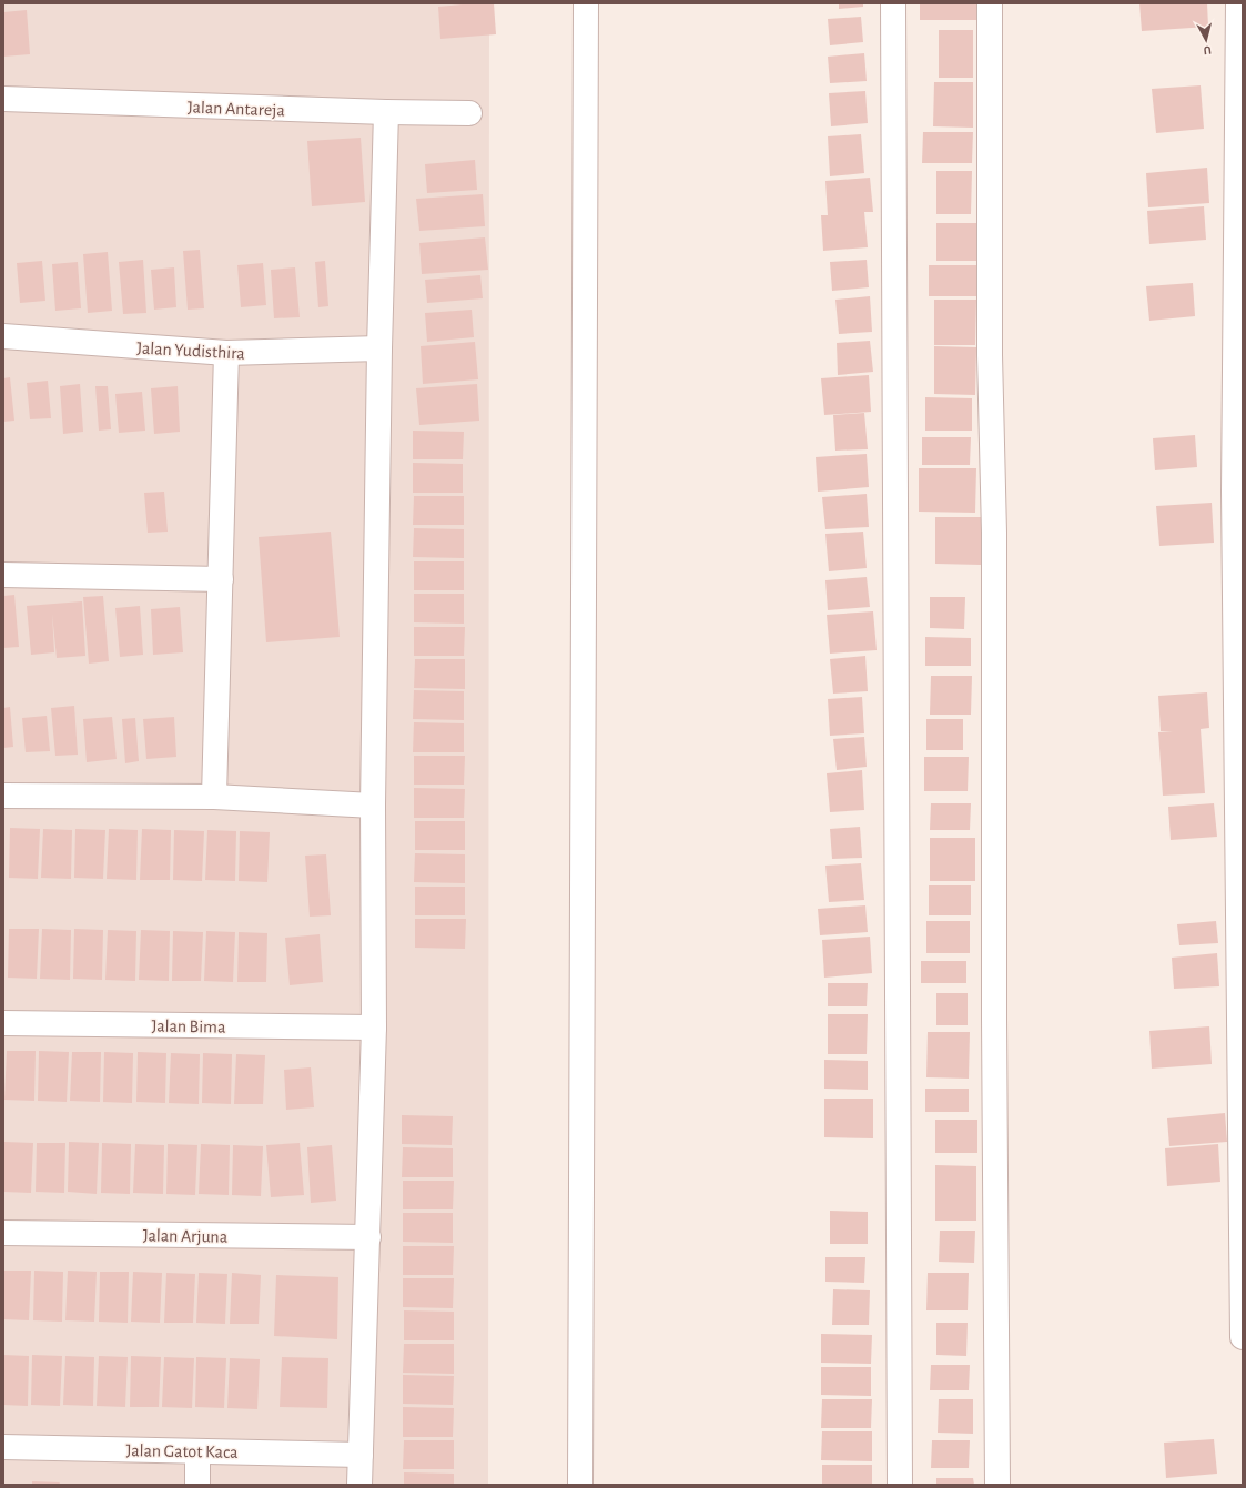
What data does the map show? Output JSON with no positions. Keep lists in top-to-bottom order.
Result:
{
  "streets": {
    "street": [
      "Jalan Antareja",
      "Jalan Yudisthira",
      "Jalan Bima",
      "Jalan Arjuna",
      "Jalan Gatot Kaca"
    ]
  },
  "north": "bottom"
}
